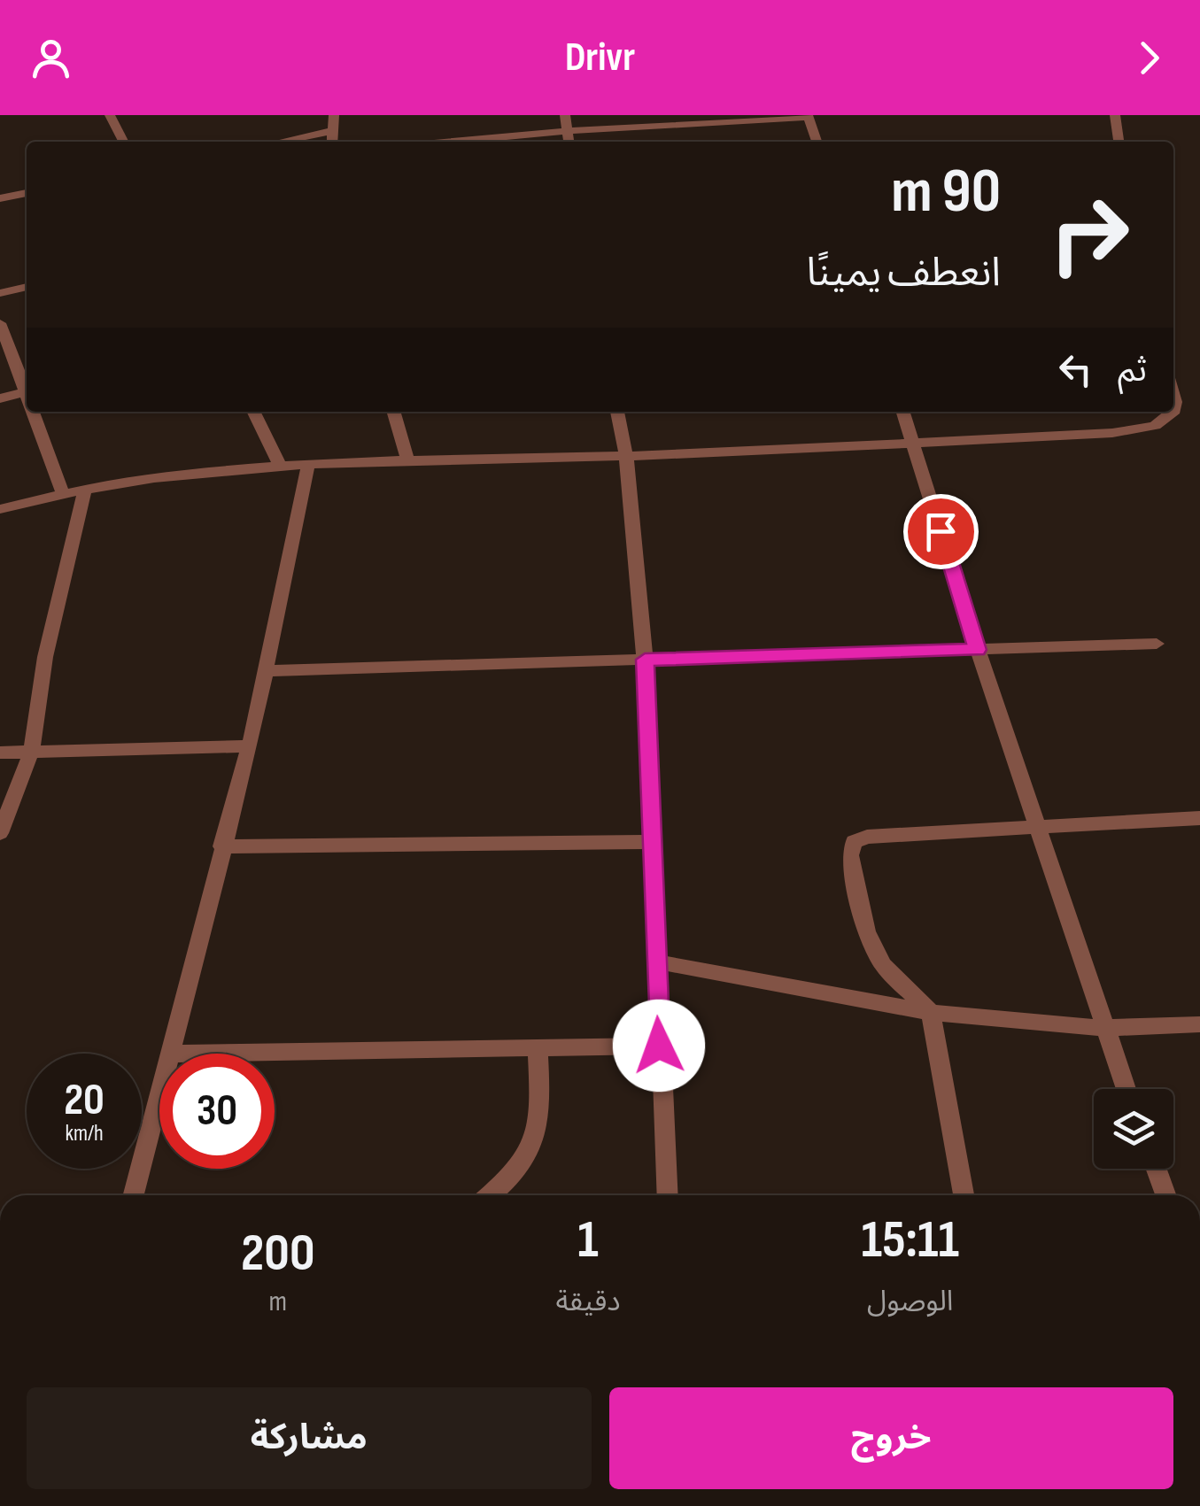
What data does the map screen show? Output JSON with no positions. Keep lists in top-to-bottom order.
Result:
{
  "page": {
    "header": "Drivr",
    "turn": ["90 m", "انعطف يمينًا"],
    "then": "ثم",
    "speed": "20 km/h",
    "limit": "30",
    "eta": [
      "15:11",
      "الوصول",
      "1",
      "دقيقة",
      "200",
      "m"
    ],
    "buttons": ["خروج", "مشاركة"]
  }
}
